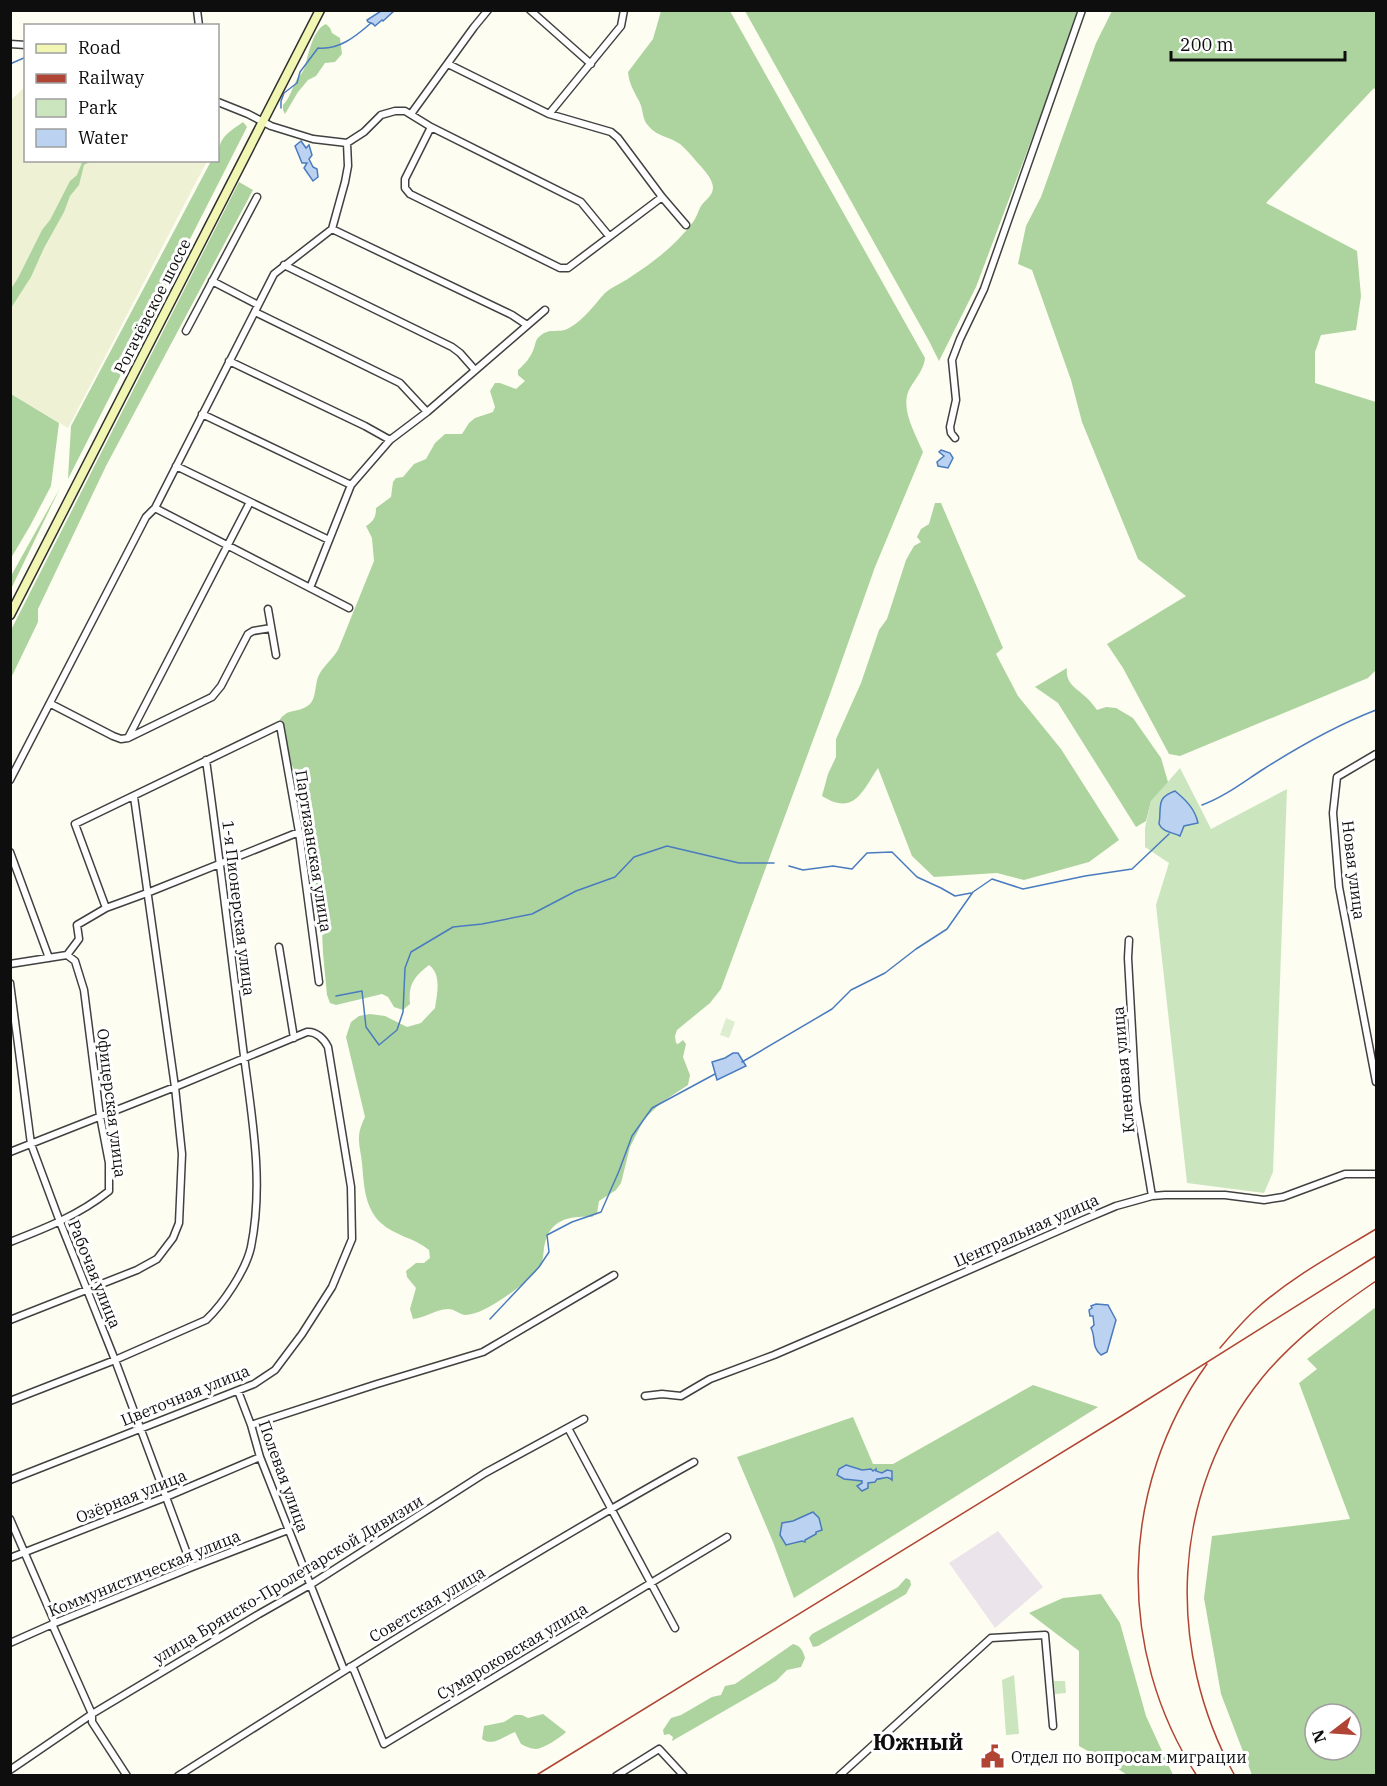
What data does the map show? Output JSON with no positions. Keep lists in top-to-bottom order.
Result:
{
  "streets": {
    "main road": ["Рогачёвское шоссе"],
    "street": [
      "Партизанская улица",
      "Новая улица",
      "1-я Пионерская улица",
      "Кленовая улица",
      "Офицерская улица",
      "Центральная улица",
      "Рабочая улица",
      "Цветочная улица",
      "Полевая улица",
      "Озёрная улица",
      "Коммунистическая улица",
      "улица Брянско-Пролетарской Дивизии",
      "Советская улица",
      "Сумароковская улица"
    ]
  },
  "crossings": [
    ["Партизанская улица", "1-я Пионерская улица"],
    ["1-я Пионерская улица", "Рабочая улица"],
    ["Кленовая улица", "Центральная улица"],
    ["Офицерская улица", "Рабочая улица"],
    ["Рабочая улица", "Цветочная улица"],
    ["Рабочая улица", "Озёрная улица"],
    ["Рабочая улица", "Коммунистическая улица"],
    ["Цветочная улица", "Полевая улица"],
    ["Полевая улица", "Озёрная улица"],
    ["Полевая улица", "Коммунистическая улица"],
    ["Полевая улица", "улица Брянско-Пролетарской Дивизии"],
    ["Полевая улица", "Советская улица"],
    ["Полевая улица", "Сумароковская улица"],
    ["Советская улица", "Сумароковская улица"]
  ],
  "districts": ["Южный"],
  "places": {
    "public building": ["Отдел по вопросам миграции"]
  },
  "legend": [
    "Road",
    "Railway",
    "Park",
    "Water"
  ],
  "scale_bar": "200 m",
  "north": "left"
}
